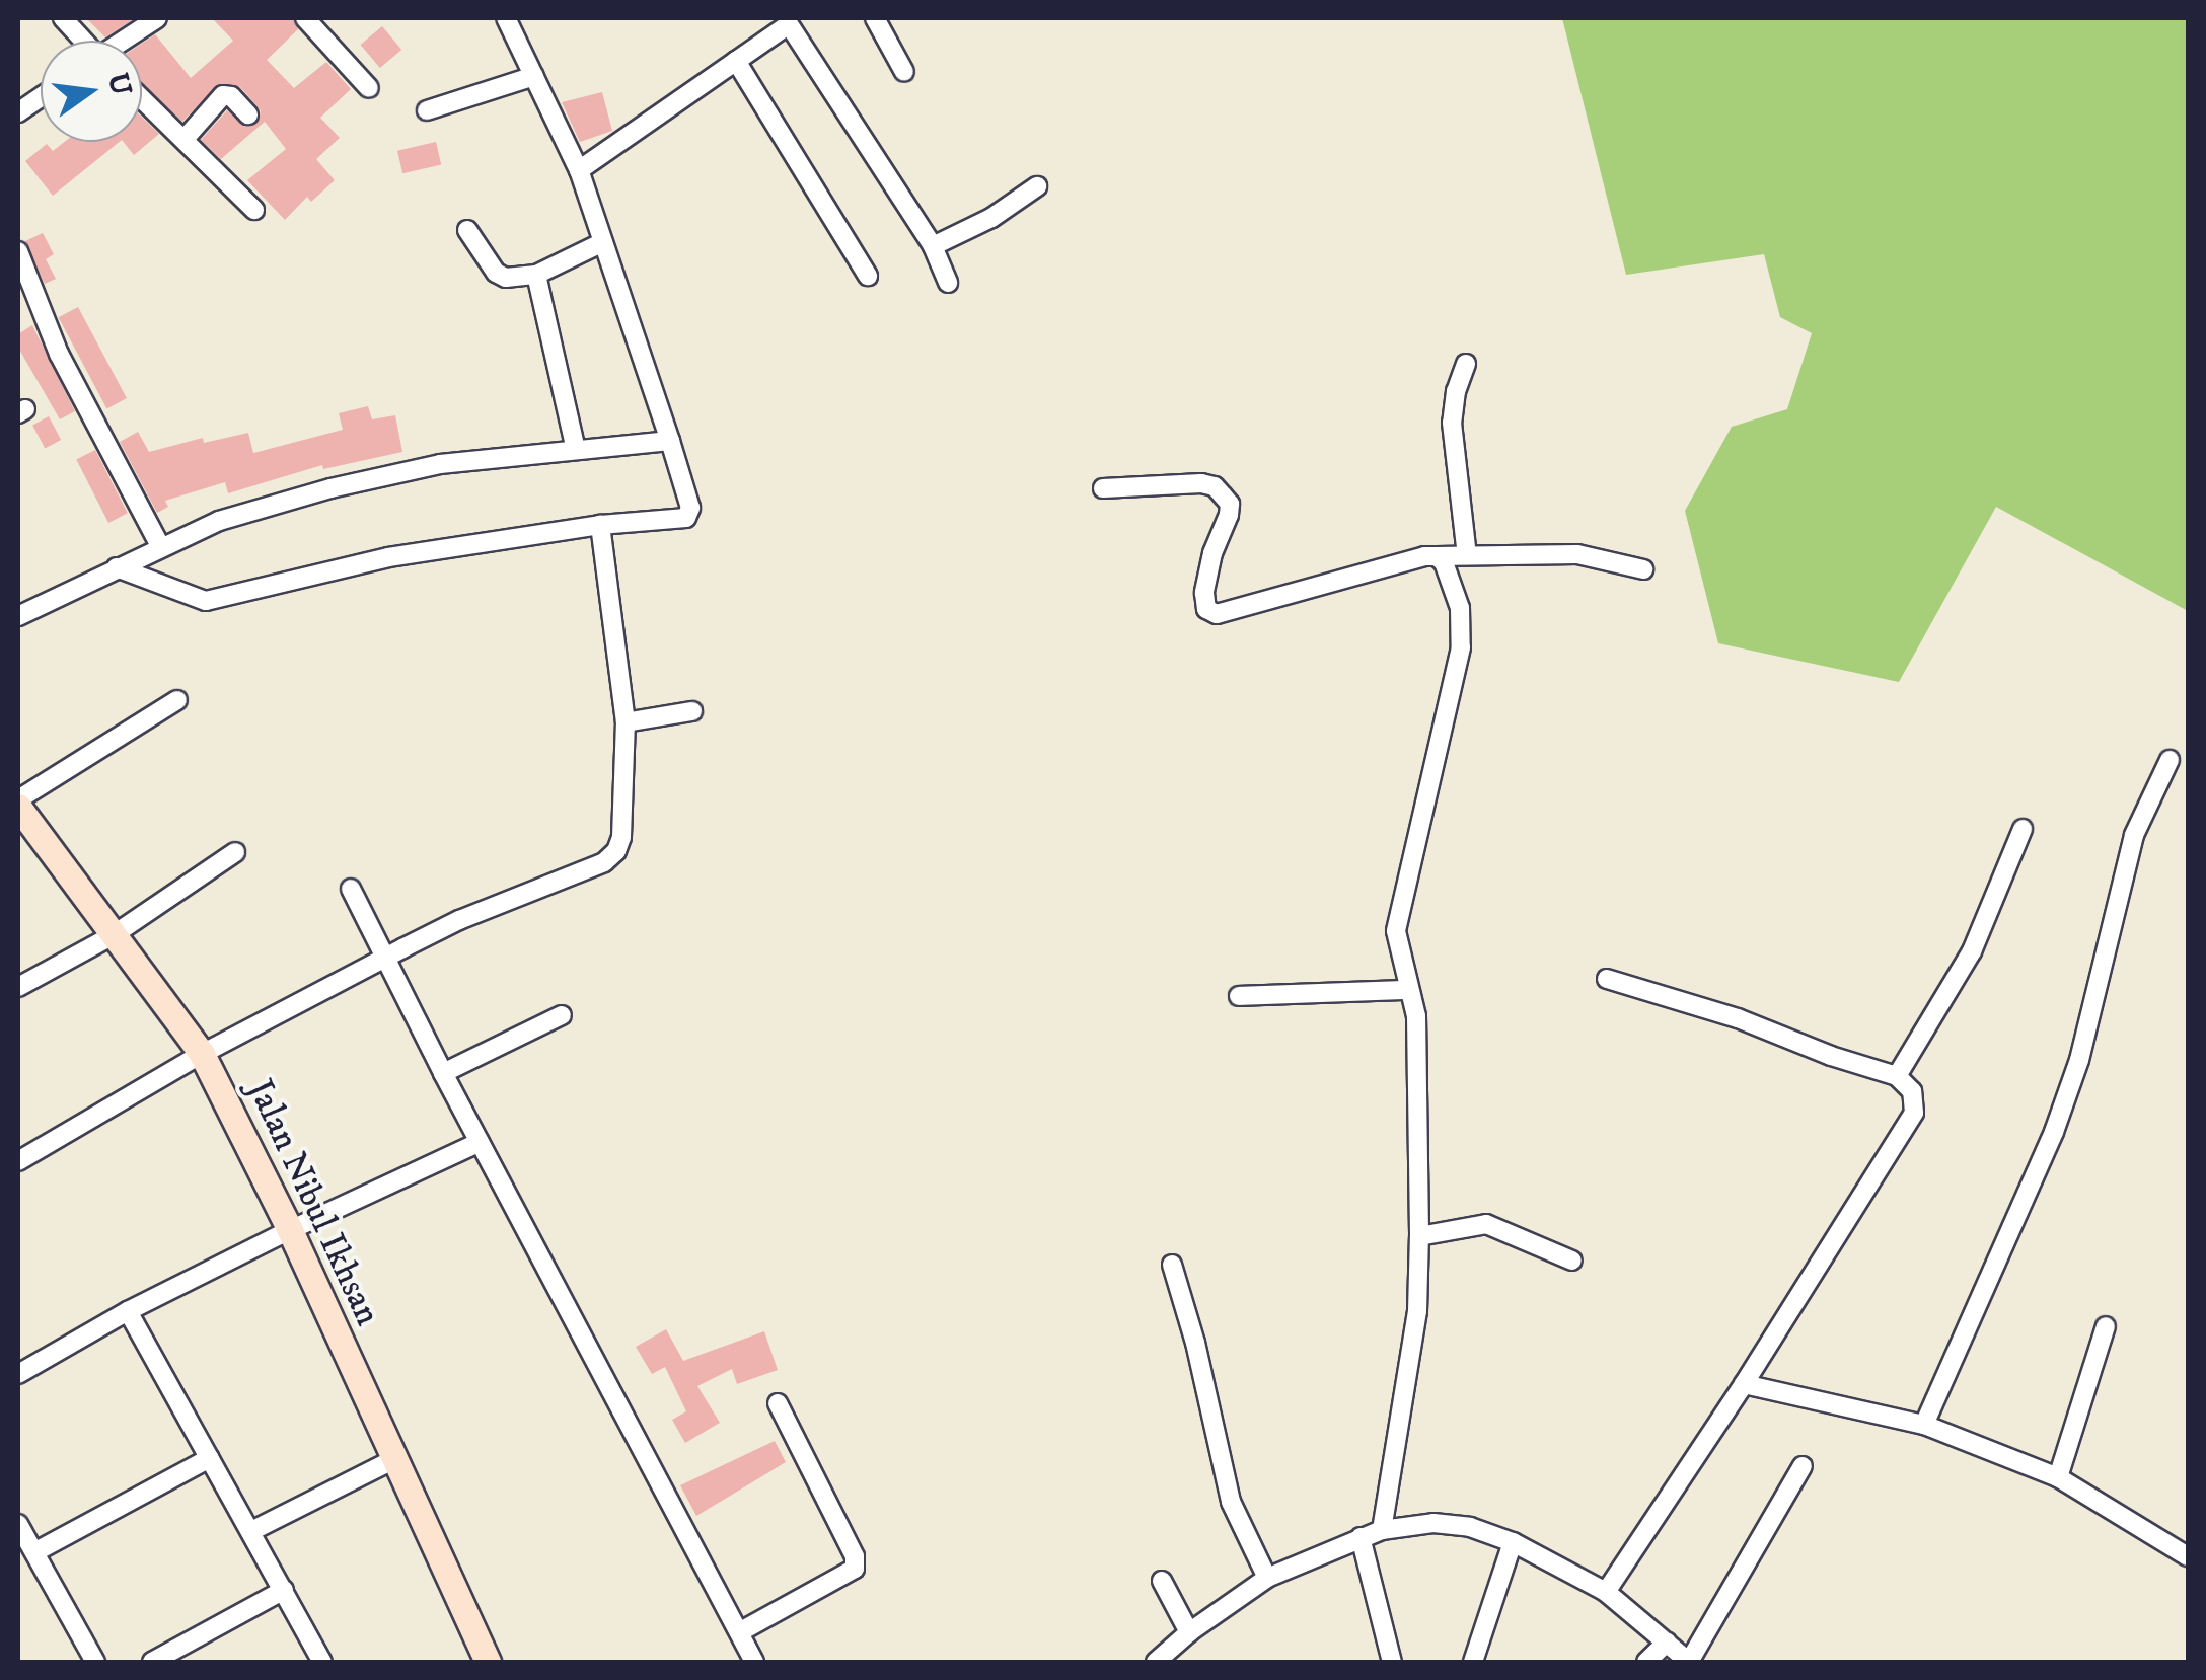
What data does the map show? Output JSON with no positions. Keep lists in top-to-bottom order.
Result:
{
  "streets": {
    "street": ["Jalan Nibul Ikhsan"]
  },
  "north": "right"
}
